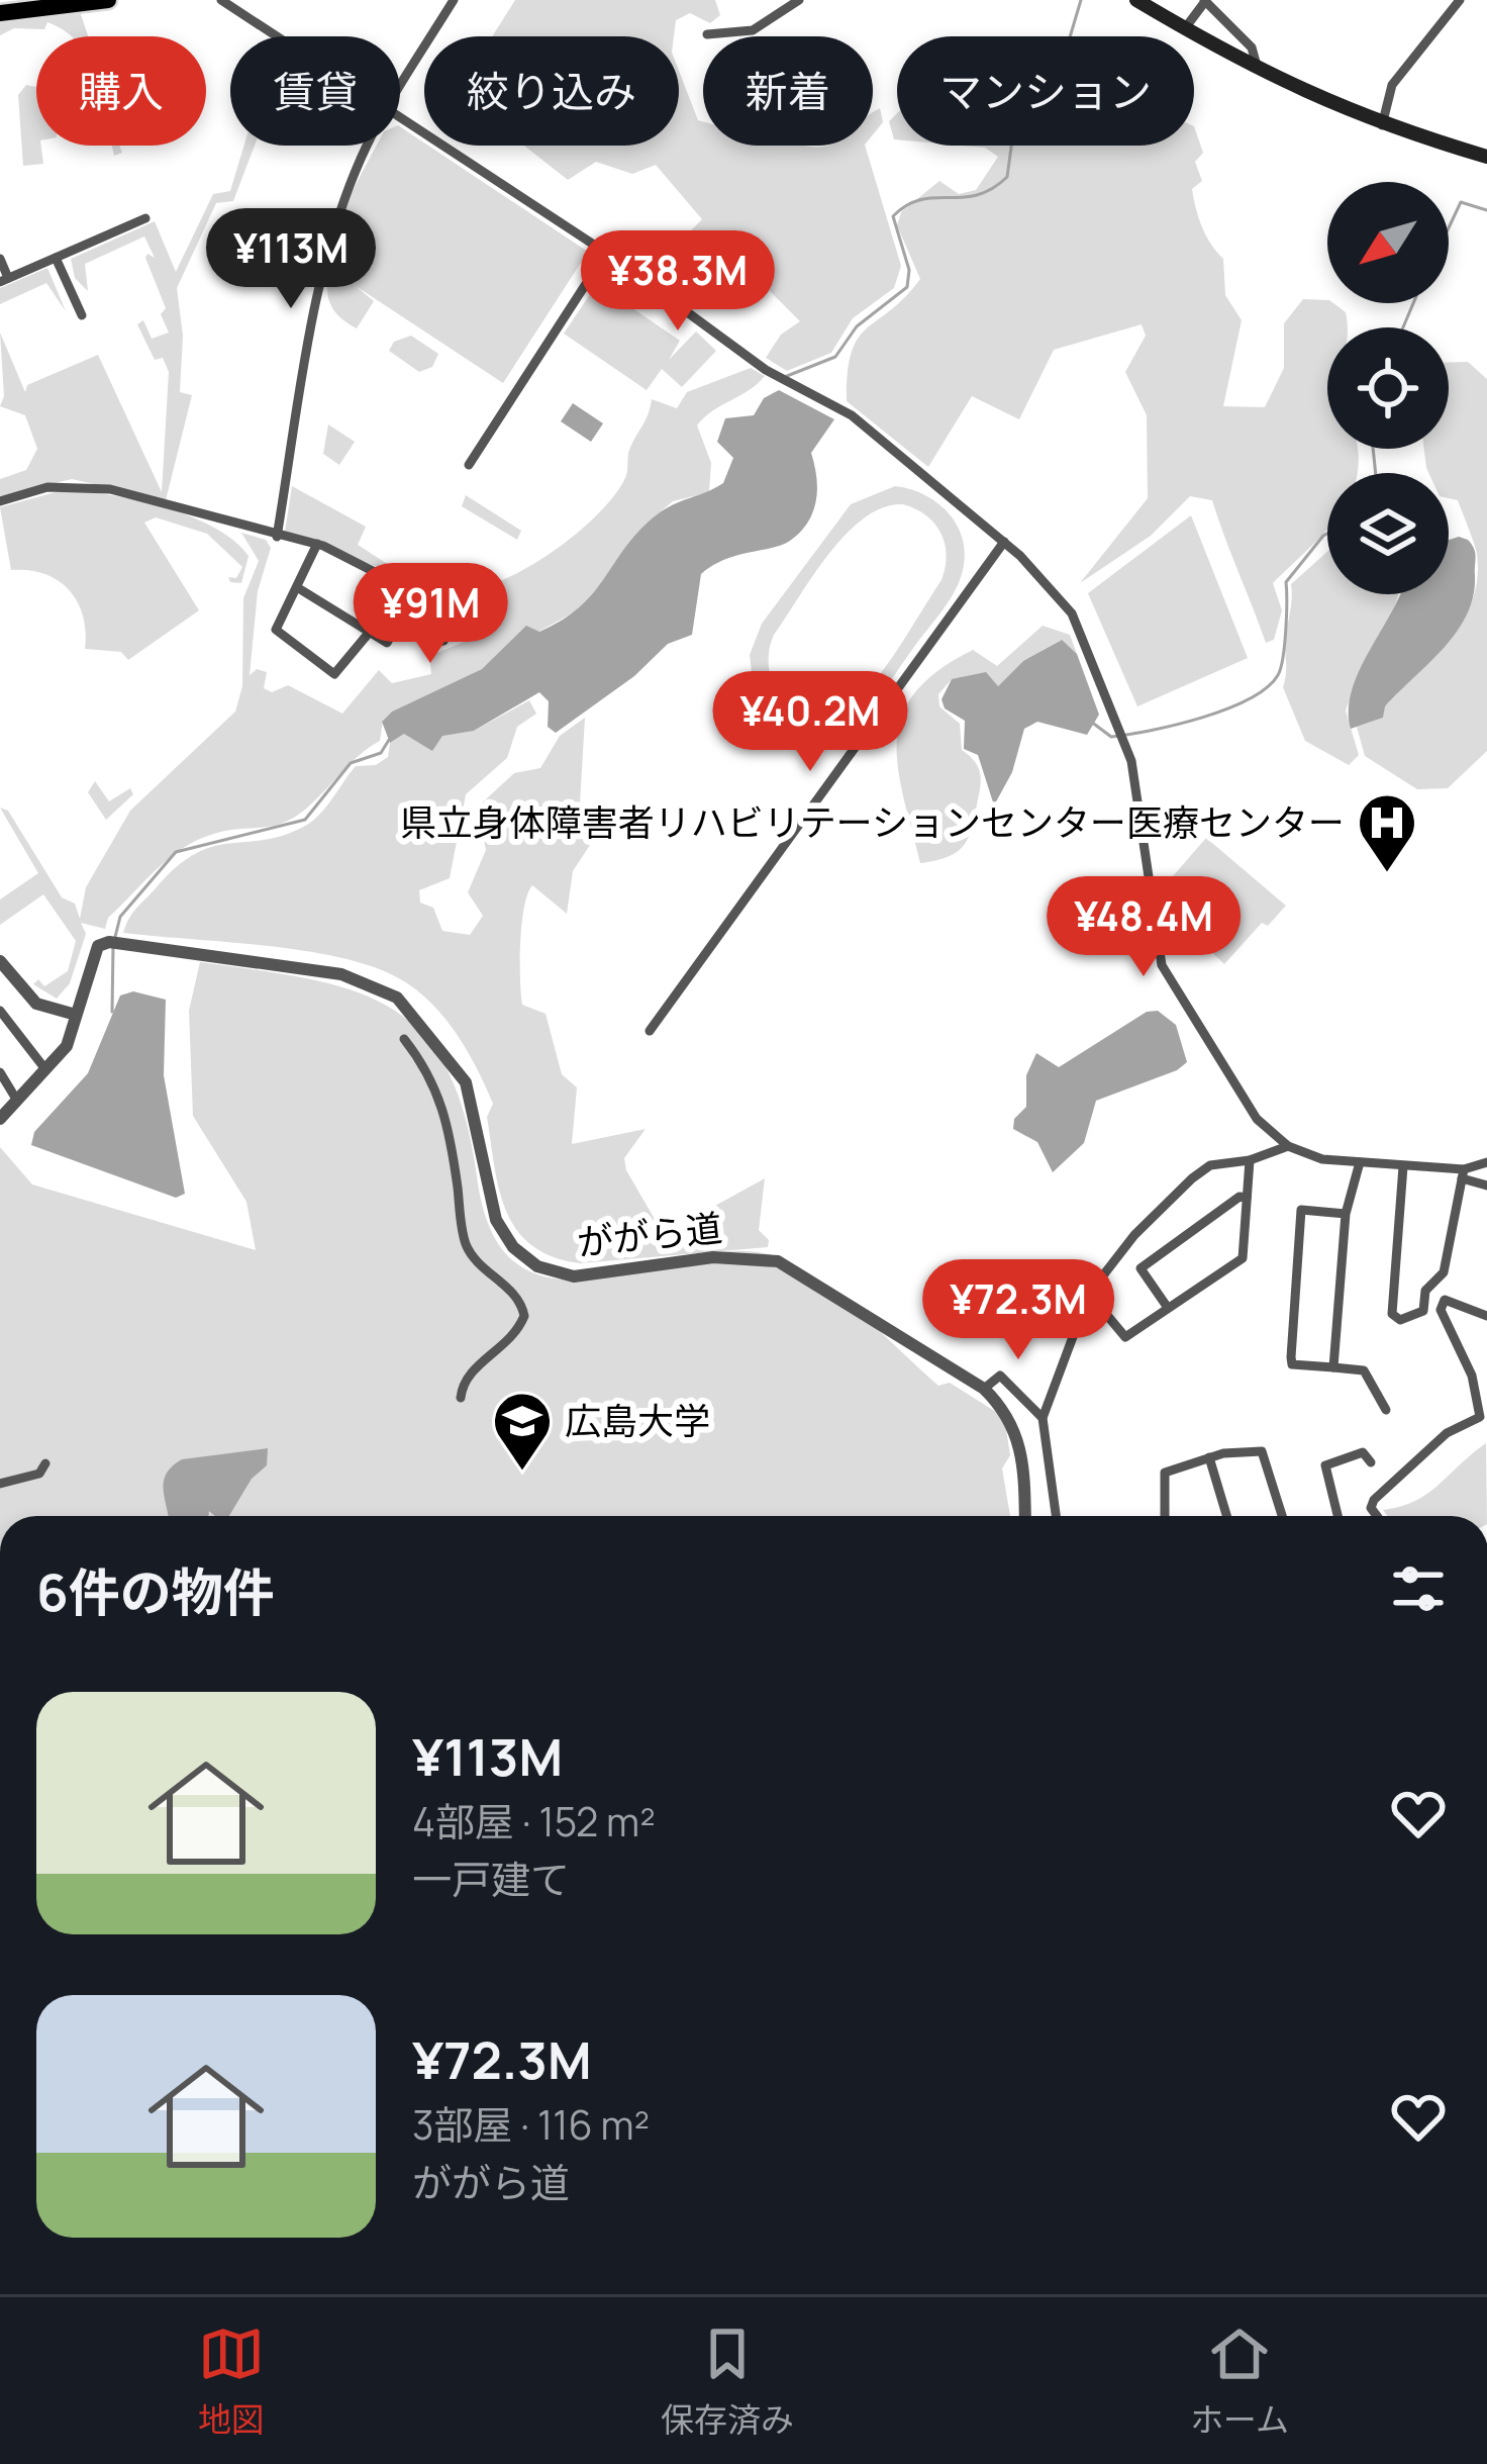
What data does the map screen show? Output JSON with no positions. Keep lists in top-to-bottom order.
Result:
{
  "streets": {
    "street": ["ががら道"]
  },
  "places": {
    "hospital": ["県立身体障害者リハビリテーションセンター医療センター"],
    "school or university": ["広島大学"]
  },
  "north": "bottom left",
  "page": {
    "chip": [
      "購入",
      "賃貸",
      "絞り込み",
      "新着",
      "マンション"
    ],
    "price": [
      "¥113M",
      "¥38.3M",
      "¥91M",
      "¥40.2M",
      "¥48.4M",
      "¥72.3M"
    ],
    "heading": "6件の物件",
    "list": [
      {
        "name": "¥113M",
        "note": "4部屋 · 152 m² · 一戸建て"
      },
      {
        "name": "¥72.3M",
        "note": "3部屋 · 116 m² · ががら道"
      }
    ],
    "tabs": ["地図", "保存済み", "ホーム"]
  }
}
